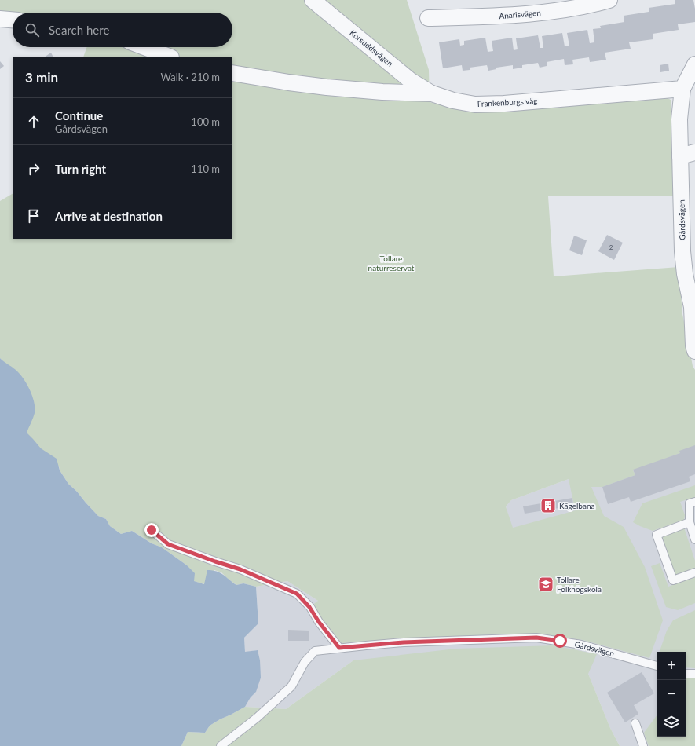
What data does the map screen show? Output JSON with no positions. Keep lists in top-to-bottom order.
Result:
{
  "streets": {
    "street": [
      "Anarisvägen",
      "Korsuddsvägen",
      "Frankenburgs väg",
      "Gårdsvägen"
    ]
  },
  "crossings": [
    ["Korsuddsvägen", "Frankenburgs väg"],
    ["Frankenburgs väg", "Gårdsvägen"]
  ],
  "parks": ["Tollare naturreservat"],
  "places": {
    "building": ["Kägelbana"],
    "school or university": ["Tollare Folkhögskola"]
  },
  "house_numbers": ["2"],
  "page": {
    "search": "Search here",
    "heading": ["3 min", "Walk · 210 m"],
    "list": [
      ["Continue", "Gårdsvägen", "100 m"],
      ["Turn right", "110 m"],
      "Arrive at destination"
    ],
    "map_buttons": ["+", "−"]
  }
}
